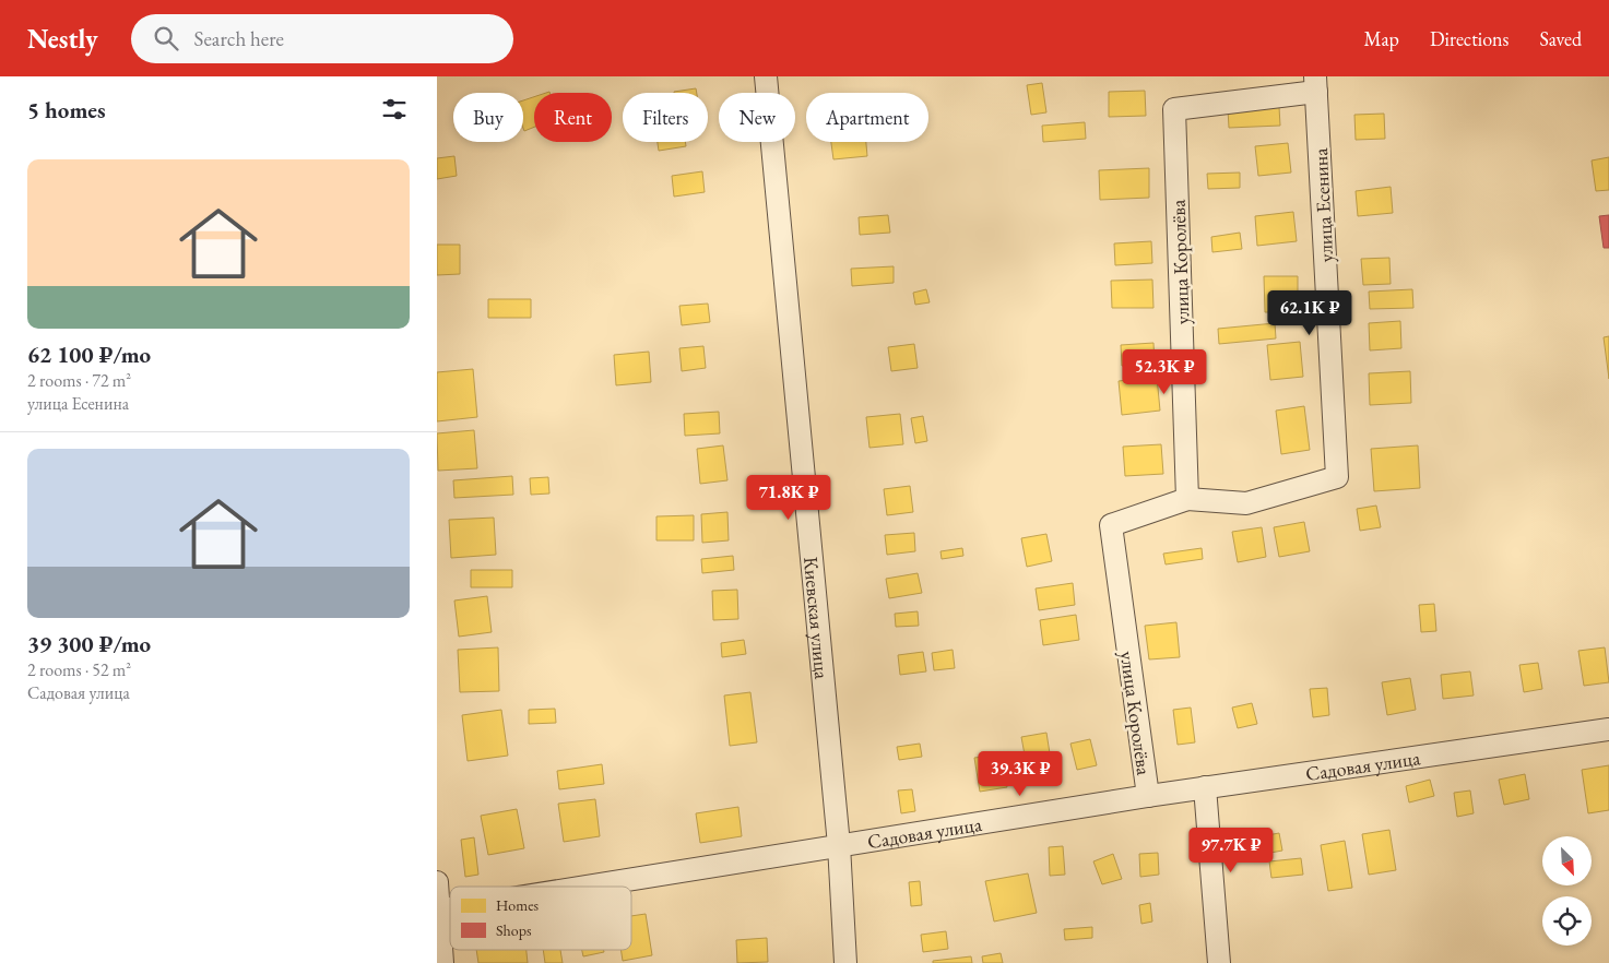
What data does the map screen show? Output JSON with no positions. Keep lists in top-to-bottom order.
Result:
{
  "streets": {
    "street": [
      "улица Есенина",
      "улица Королёва",
      "Киевская улица",
      "Садовая улица"
    ]
  },
  "crossings": [
    ["улица Есенина", "улица Королёва"],
    ["улица Королёва", "Садовая улица"],
    ["Киевская улица", "Садовая улица"]
  ],
  "legend": ["Homes", "Shops"],
  "north": "bottom right",
  "page": {
    "header": "Nestly",
    "search": "Search here",
    "nav": ["Map", "Directions", "Saved"],
    "heading": "5 homes",
    "chip": [
      "Buy",
      "Rent",
      "Filters",
      "New",
      "Apartment"
    ],
    "list": [
      {
        "name": "62 100 ₽/mo",
        "note": "2 rooms · 72 m² · улица Есенина"
      },
      {
        "name": "39 300 ₽/mo",
        "note": "2 rooms · 52 m² · Садовая улица"
      }
    ],
    "price": [
      "62.1K ₽",
      "52.3K ₽",
      "71.8K ₽",
      "39.3K ₽",
      "97.7K ₽"
    ]
  }
}
